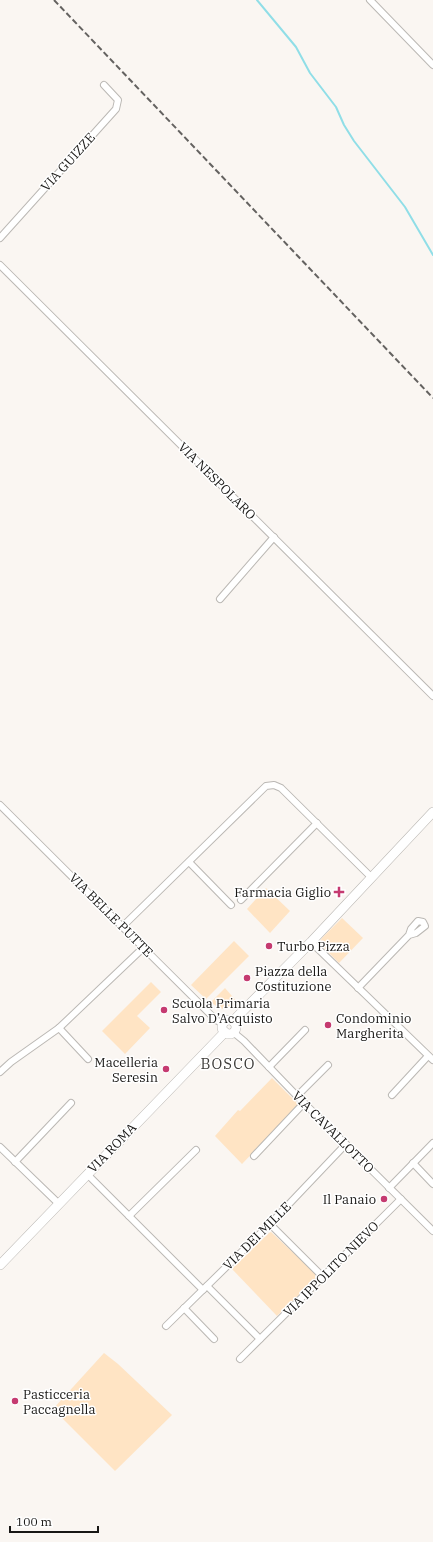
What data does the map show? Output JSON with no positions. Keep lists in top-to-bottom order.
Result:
{
  "streets": {
    "street": [
      "VIA GUIZZE",
      "VIA NESPOLARO",
      "VIA BELLE PUTTE",
      "VIA CAVALLOTTO",
      "VIA ROMA",
      "VIA DEI MILLE",
      "VIA IPPOLITO NIEVO"
    ]
  },
  "crossings": [
    ["VIA BELLE PUTTE", "VIA CAVALLOTTO"],
    ["VIA BELLE PUTTE", "VIA ROMA"],
    ["VIA CAVALLOTTO", "VIA ROMA"],
    ["VIA CAVALLOTTO", "VIA DEI MILLE"],
    ["VIA CAVALLOTTO", "VIA IPPOLITO NIEVO"]
  ],
  "districts": ["BOSCO"],
  "places": {
    "health": ["Farmacia Giglio"],
    "other": [
      "Turbo Pizza",
      "Piazza della Costituzione",
      "Scuola Primaria Salvo D’Acquisto",
      "Condominio Margherita",
      "Macelleria Seresin",
      "Il Panaio",
      "Pasticceria Paccagnella"
    ]
  },
  "scale_bar": "100 m"
}
